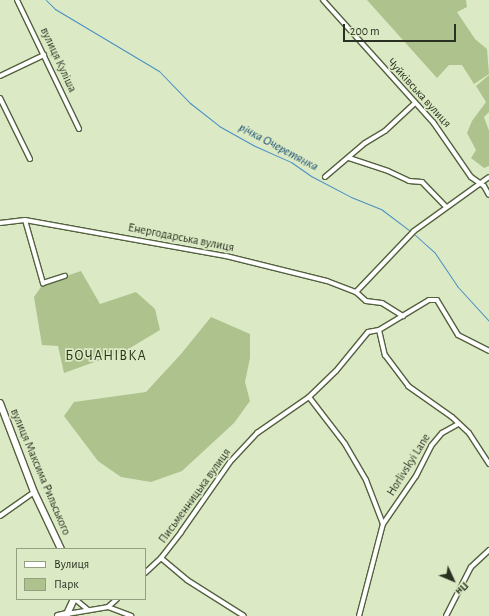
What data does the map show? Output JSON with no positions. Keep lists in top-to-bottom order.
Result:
{
  "streets": {
    "main road": ["вулиця Максима Рильського"],
    "street": [
      "вулиця Куліша",
      "Чуйківська вулиця",
      "Енергодарська вулиця",
      "Horlivskyi Lane",
      "Письменницька вулиця"
    ]
  },
  "crossings": [
    ["Енергодарська вулиця", "Письменницька вулиця"]
  ],
  "districts": ["БОЧАНІВКА"],
  "water": ["річка Очеретянка"],
  "legend": ["Вулиця", "Парк"],
  "scale_bar": "200 m",
  "north": "bottom right"
}
